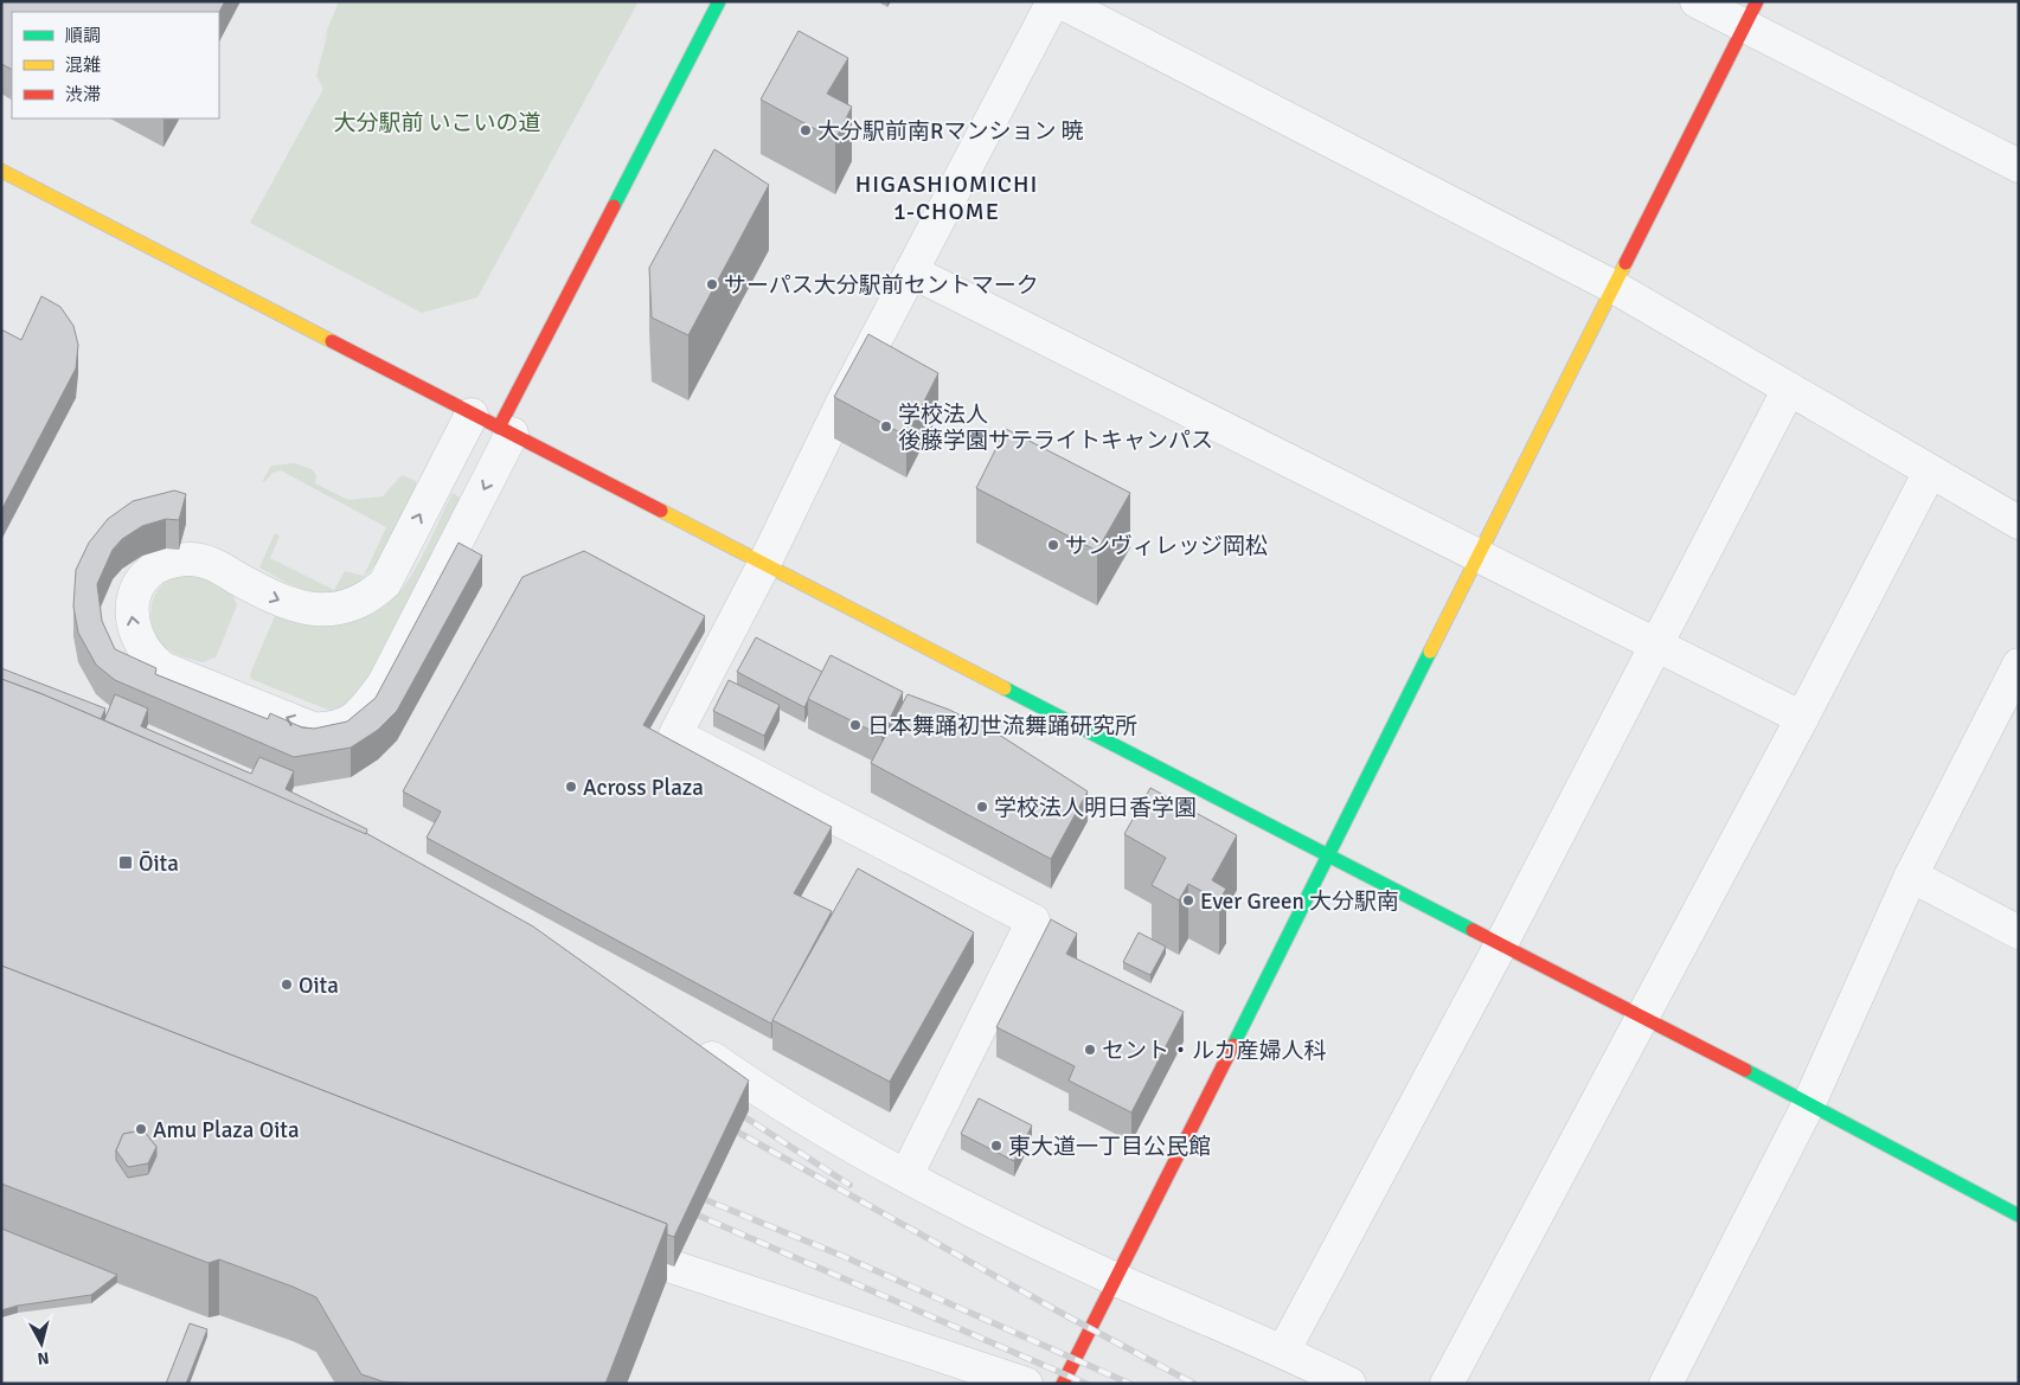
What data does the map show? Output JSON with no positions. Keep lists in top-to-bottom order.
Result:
{
  "districts": ["HIGASHIOMICHI 1-CHOME"],
  "parks": ["大分駅前 いこいの道"],
  "places": {
    "other": [
      "大分駅前南Rマンション 暁",
      "サーパス大分駅前セントマーク",
      "学校法人 後藤学園サテライトキャンパス",
      "サンヴィレッジ岡松",
      "日本舞踊初世流舞踊研究所",
      "Across Plaza",
      "学校法人明日香学園",
      "Ever Green 大分駅南",
      "Oita",
      "セント・ルカ産婦人科",
      "Amu Plaza Oita",
      "東大道一丁目公民館"
    ],
    "transit": ["Ōita"]
  },
  "legend": ["順調", "混雑", "渋滞"],
  "north": "bottom"
}
